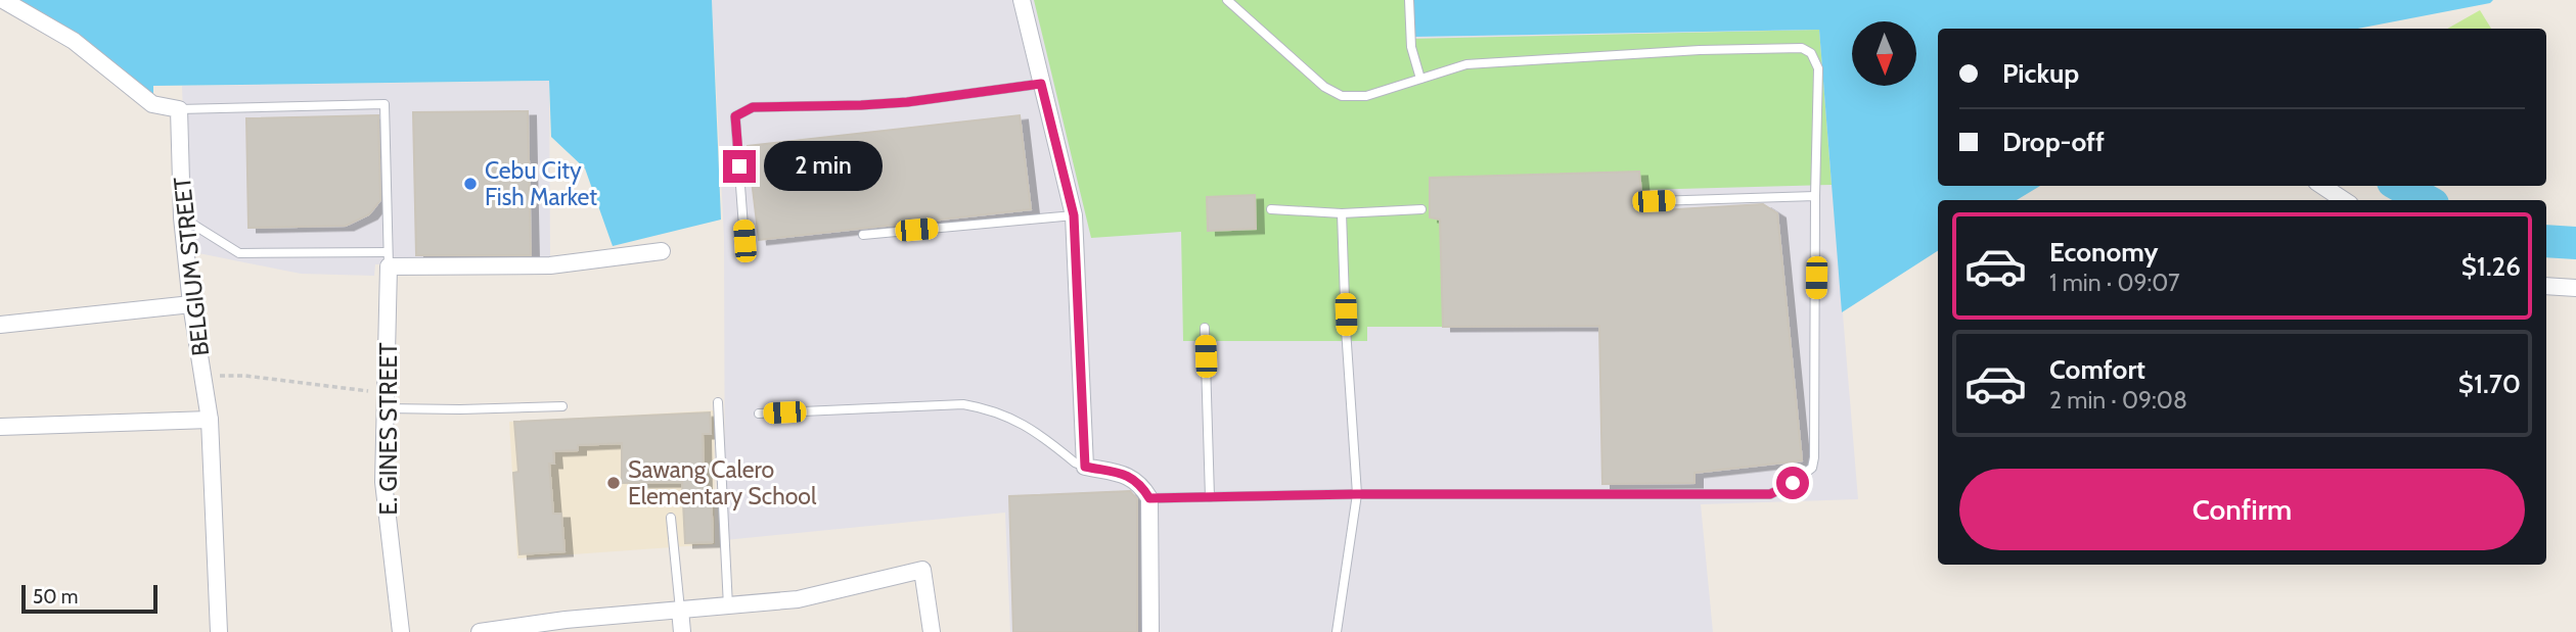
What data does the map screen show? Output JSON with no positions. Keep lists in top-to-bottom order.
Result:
{
  "streets": {
    "street": ["BELGIUM STREET", "E. GINES STREET"]
  },
  "places": ["Cebu City Fish Market", "Sawang Calero Elementary School"],
  "scale_bar": "50 m",
  "north": "bottom",
  "page": {
    "banner": ["Pickup", "Drop-off"],
    "bubble": "2 min",
    "list": [
      {
        "name": "Economy",
        "note": "1 min · 09:07",
        "value": "$1.26"
      },
      {
        "name": "Comfort",
        "note": "2 min · 09:08",
        "value": "$1.70"
      }
    ],
    "buttons": "Confirm",
    "scale": "50 m"
  }
}
